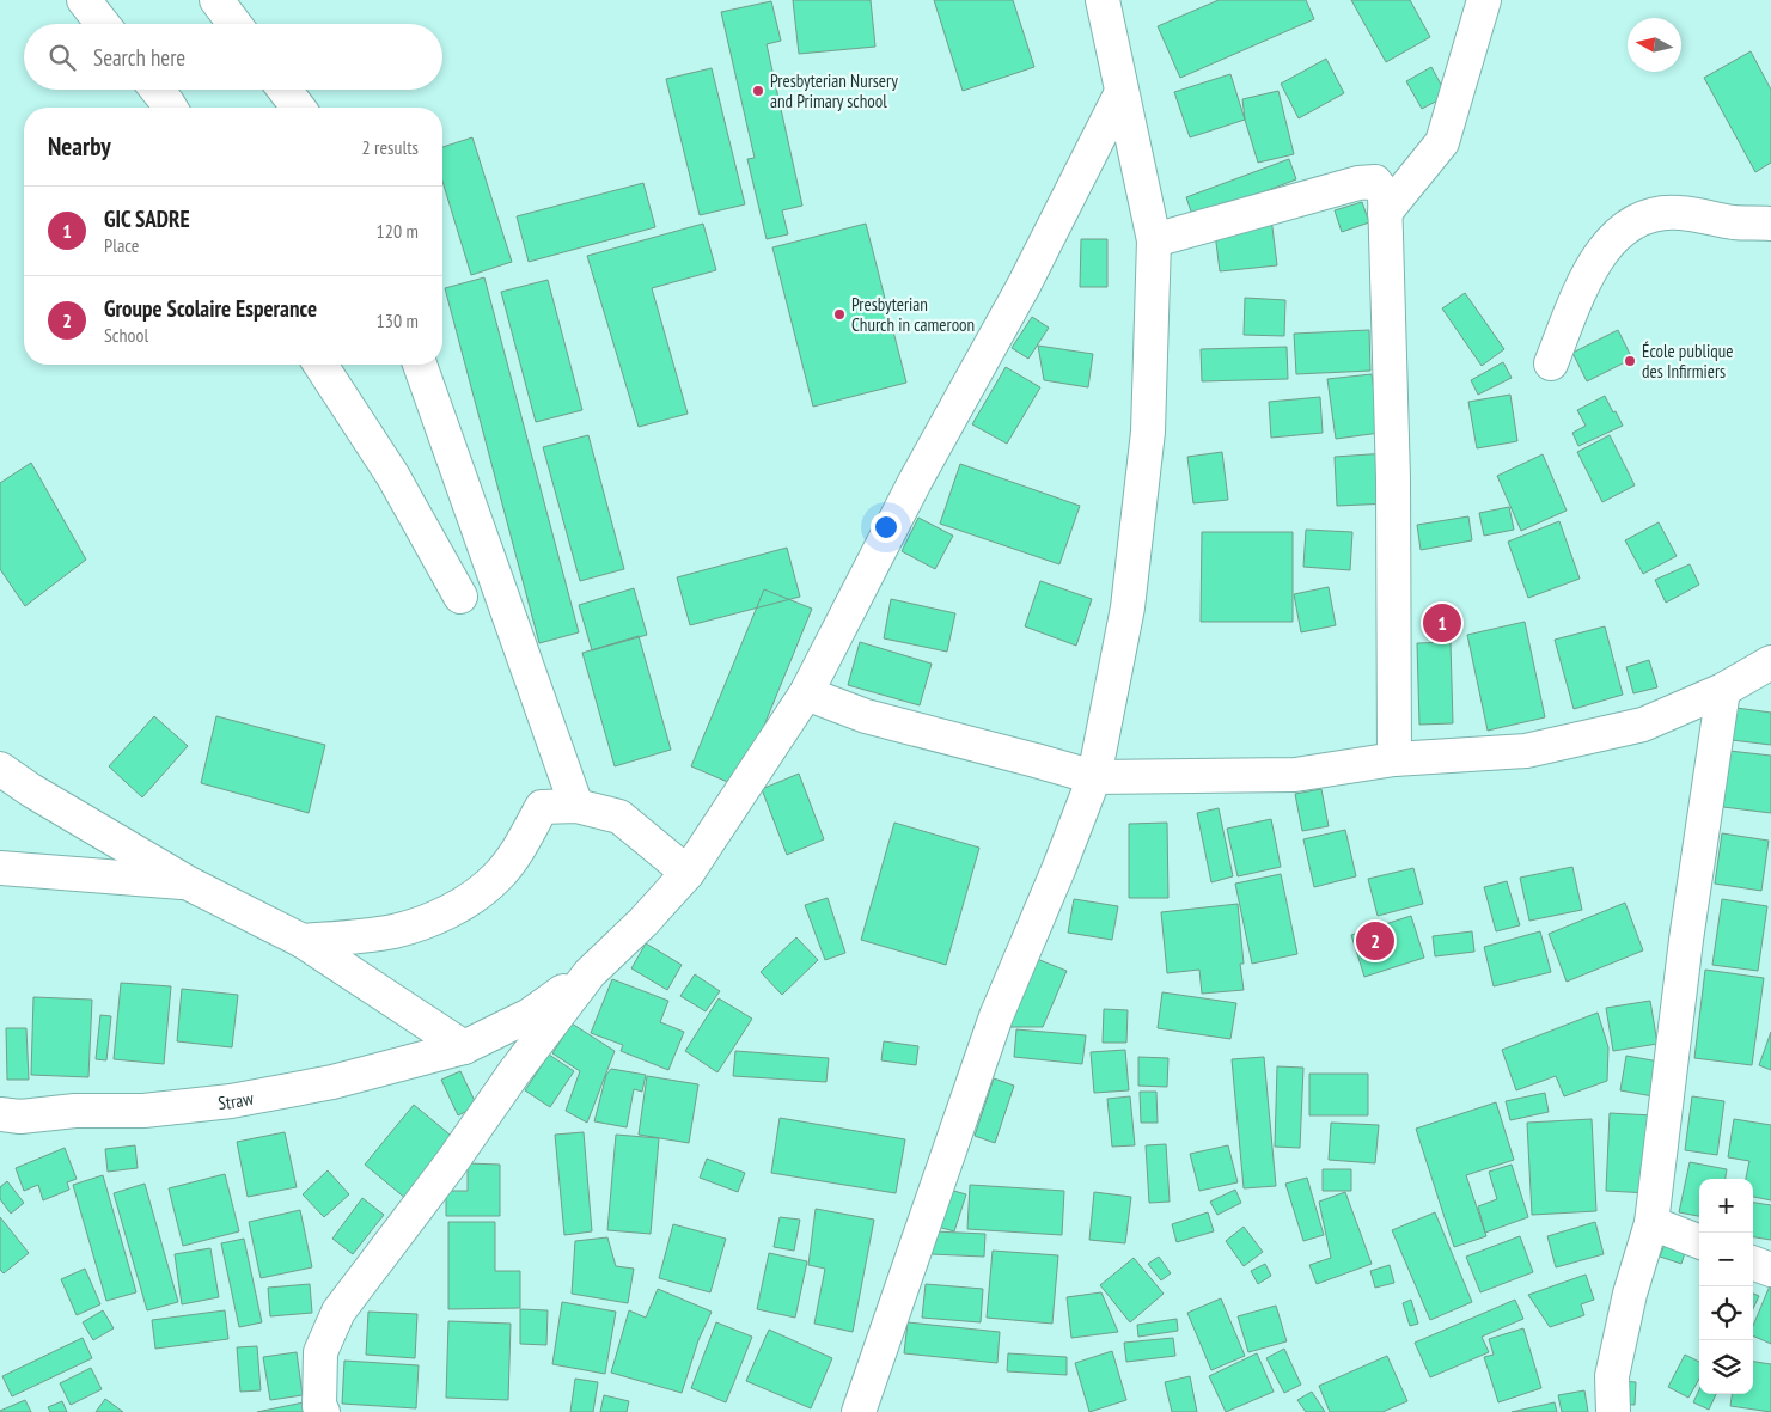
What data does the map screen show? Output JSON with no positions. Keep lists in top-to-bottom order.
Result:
{
  "streets": {
    "street": ["Straw"]
  },
  "places": ["Presbyterian Nursery and Primary school", "Presbyterian Church in cameroon", "École publique des Infirmiers"],
  "north": "left",
  "page": {
    "search": "Search here",
    "heading": ["Nearby", "2 results"],
    "list": [
      {
        "mark": "1",
        "name": "GIC SADRE",
        "note": "Place",
        "value": "120 m"
      },
      {
        "mark": "2",
        "name": "Groupe Scolaire Esperance",
        "note": "School",
        "value": "130 m"
      }
    ],
    "pins": ["1", "2"],
    "map_buttons": ["+", "−"]
  }
}
